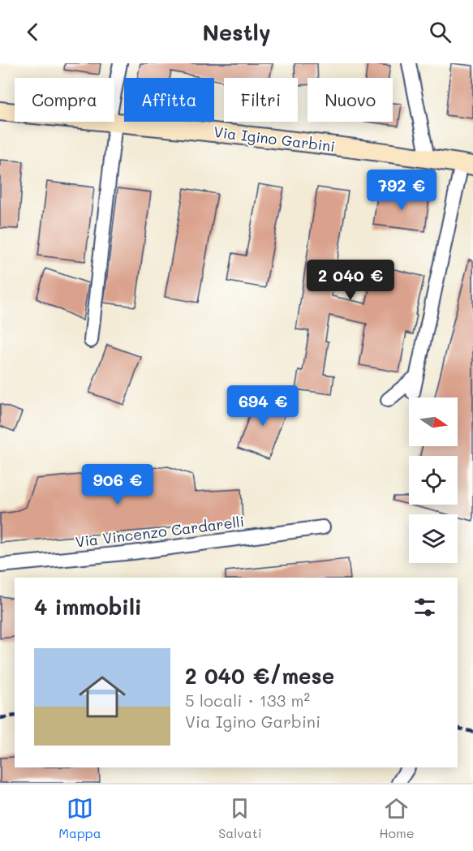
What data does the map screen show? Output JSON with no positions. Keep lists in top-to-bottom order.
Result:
{
  "streets": {
    "street": ["Via Igino Garbini", "Via Vincenzo Cardarelli"]
  },
  "north": "right",
  "page": {
    "header": "Nestly",
    "chip": [
      "Compra",
      "Affitta",
      "Filtri",
      "Nuovo"
    ],
    "price": [
      "792 €",
      "2 040 €",
      "694 €",
      "906 €"
    ],
    "heading": "4 immobili",
    "list": [
      {
        "name": "2 040 €/mese",
        "note": "5 locali · 133 m² · Via Igino Garbini"
      }
    ],
    "tabs": ["Mappa", "Salvati", "Home"]
  }
}
